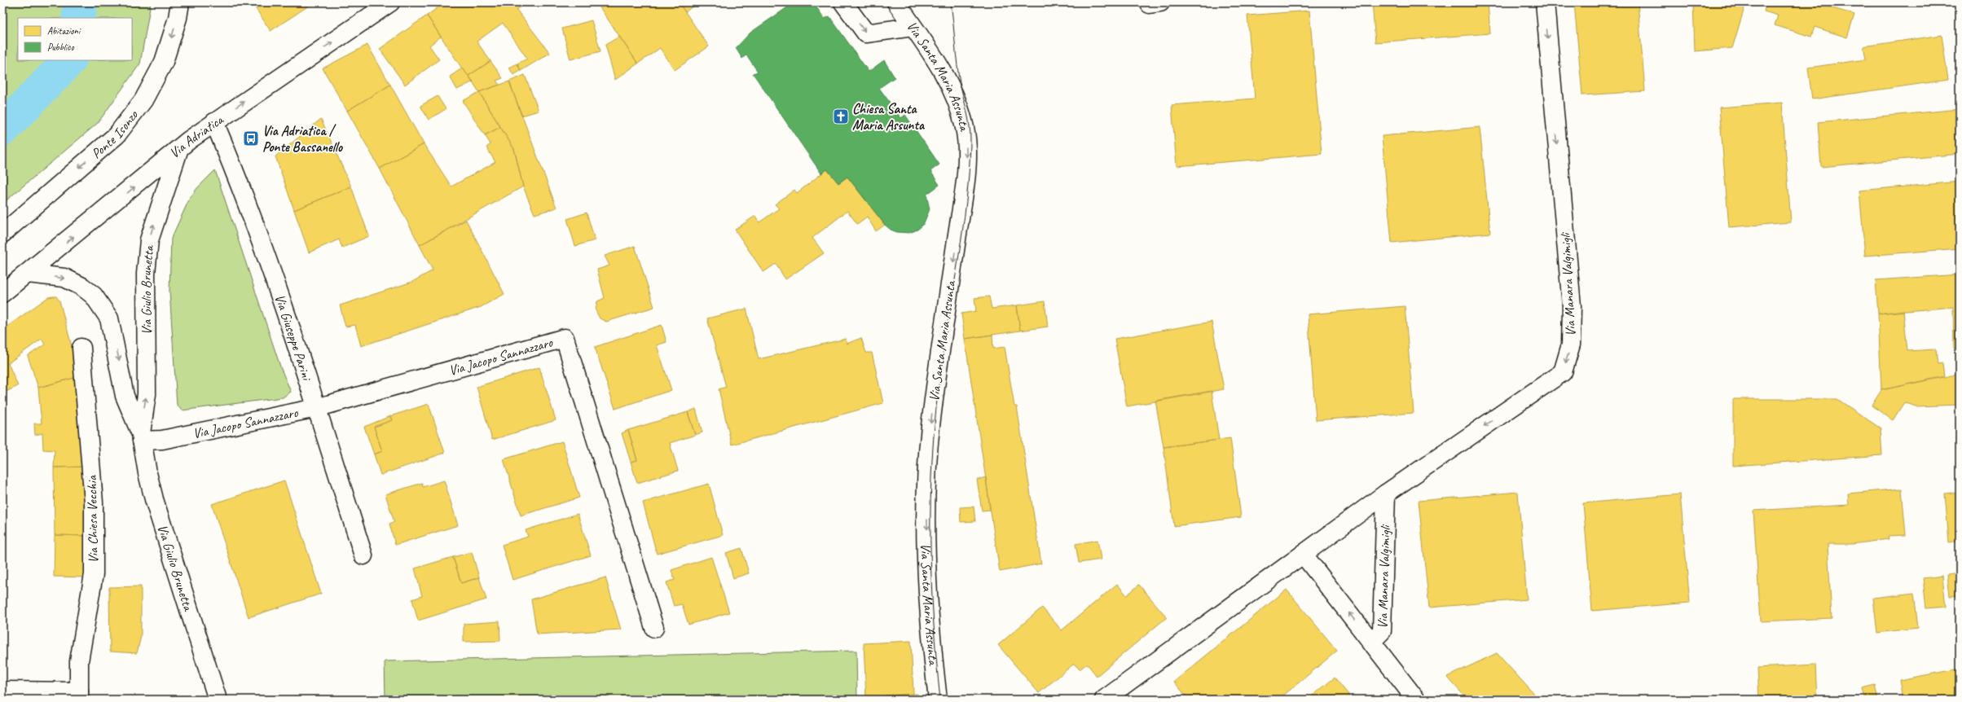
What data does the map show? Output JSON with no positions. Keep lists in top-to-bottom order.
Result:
{
  "streets": {
    "street": [
      "Via Santa Maria Assunta",
      "Ponte Isonzo",
      "Via Adriatica",
      "Via Manara Valgimigli",
      "Via Giulio Brunetta",
      "Via Giuseppe Parini",
      "Via Jacopo Sannazzaro",
      "Via Chiesa Vecchia"
    ]
  },
  "crossings": [
    ["Via Adriatica", "Via Giulio Brunetta"],
    ["Via Adriatica", "Via Giuseppe Parini"],
    ["Via Giulio Brunetta", "Via Jacopo Sannazzaro"],
    ["Via Giuseppe Parini", "Via Jacopo Sannazzaro"]
  ],
  "one_way": ["Via Santa Maria Assunta", "Ponte Isonzo", "Via Adriatica"],
  "places": {
    "church": ["Chiesa Santa Maria Assunta"],
    "bus stop": ["Via Adriatica / Ponte Bassanello"]
  },
  "legend": ["Abitazioni", "Pubblico"]
}
